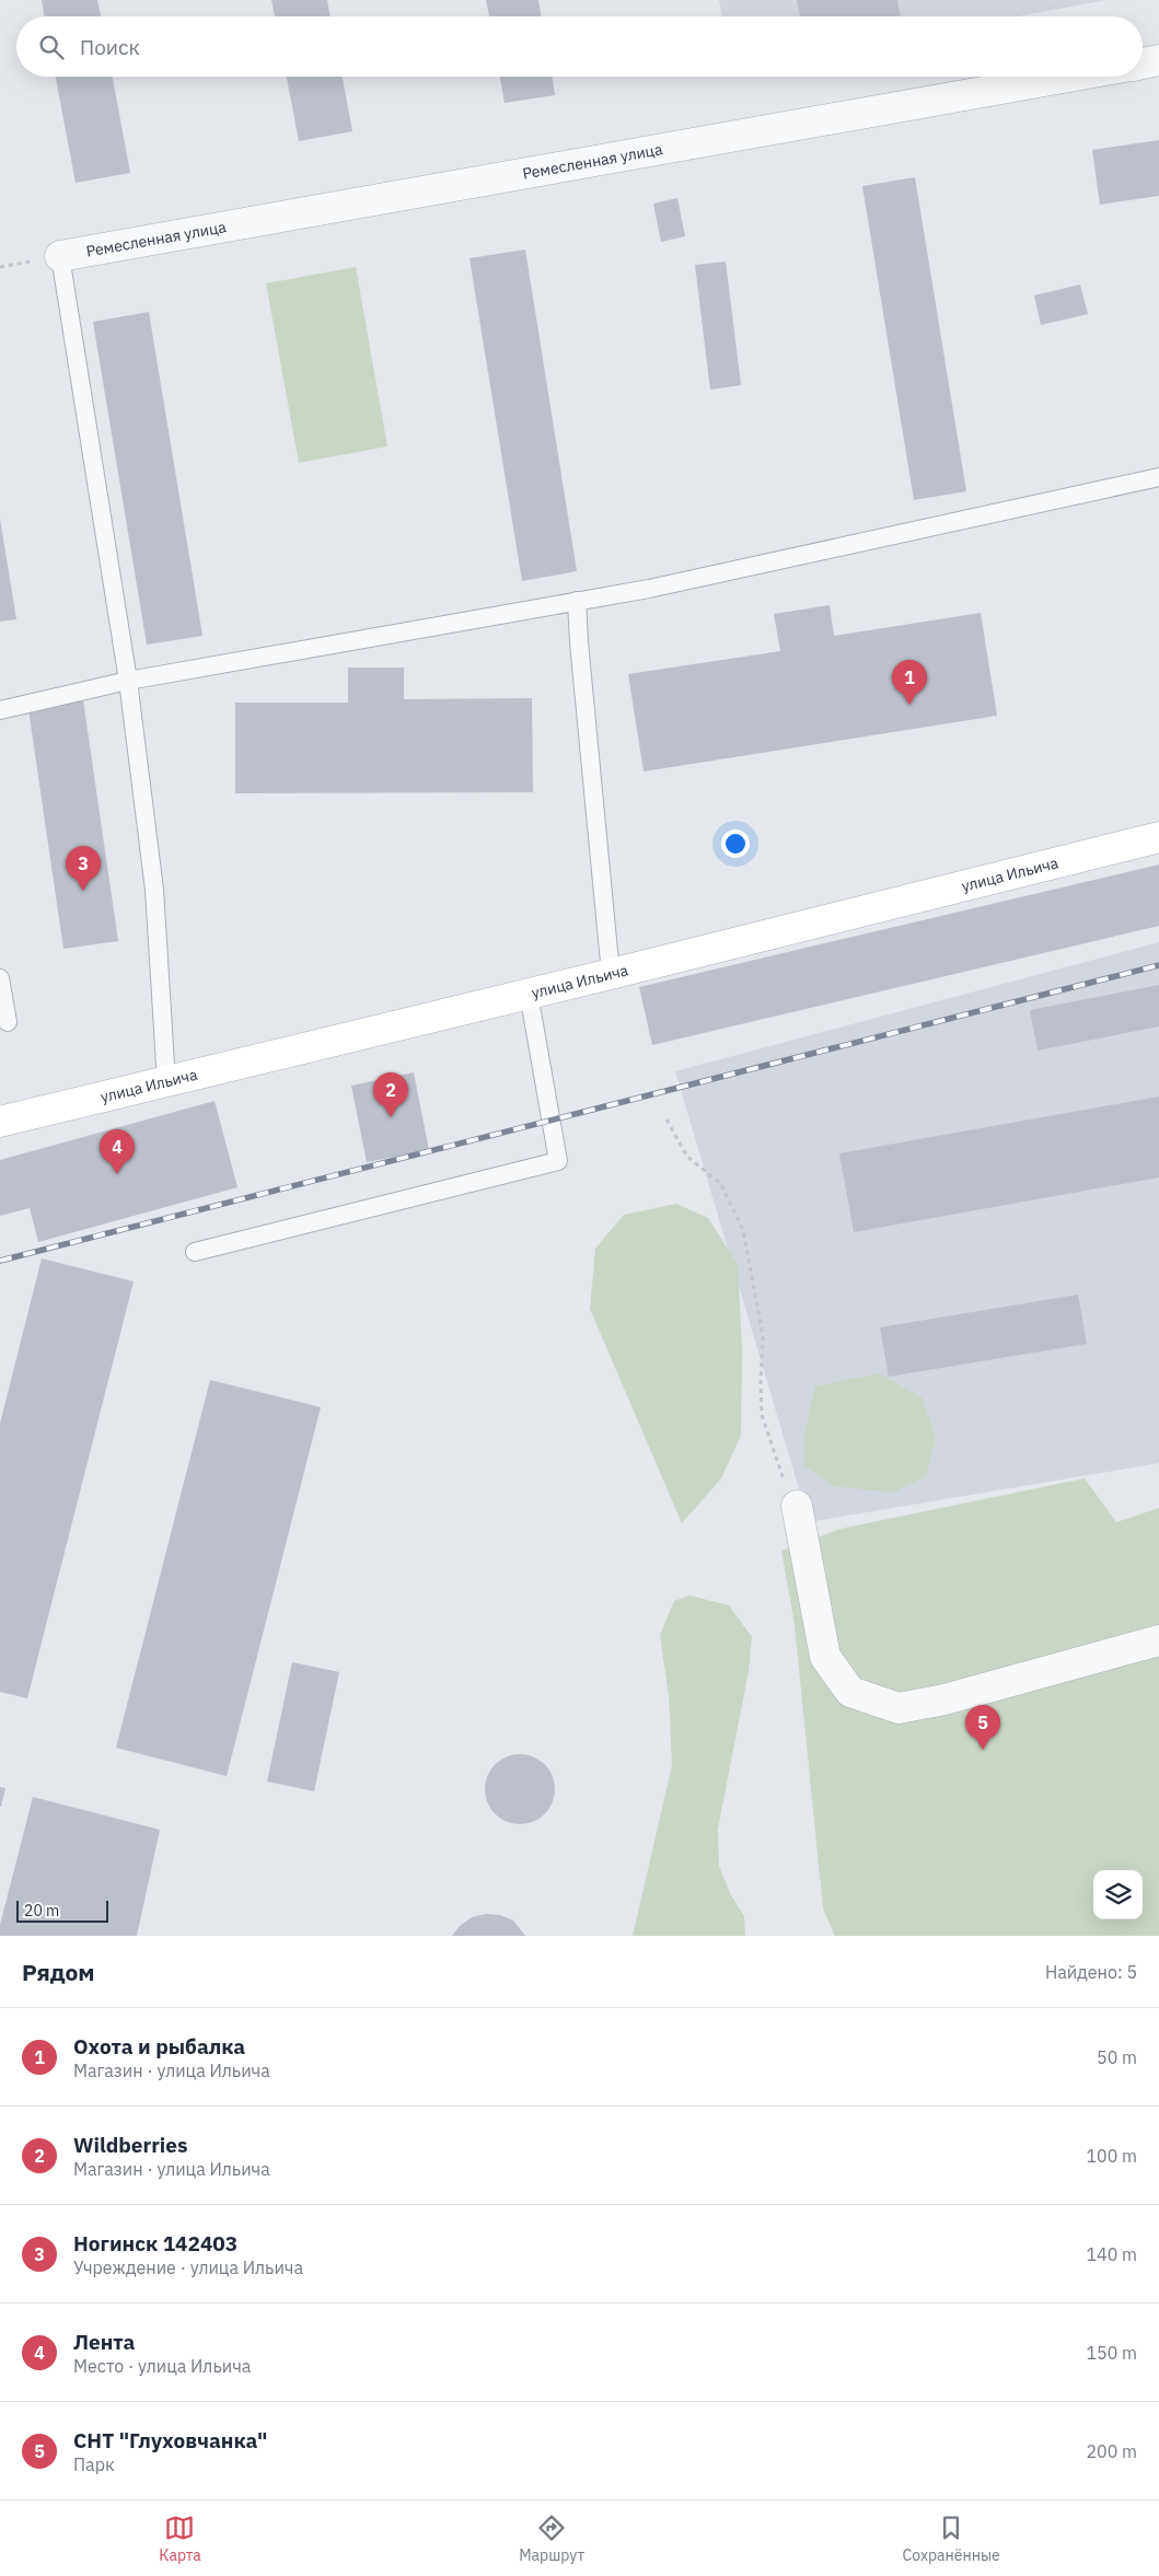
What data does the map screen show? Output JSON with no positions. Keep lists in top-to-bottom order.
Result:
{
  "streets": {
    "main road": ["улица Ильича"],
    "street": ["Ремесленная улица"]
  },
  "scale_bar": "20 m",
  "page": {
    "search": "Поиск",
    "pins": [
      "1",
      "3",
      "2",
      "4",
      "5"
    ],
    "scale": "20 m",
    "heading": ["Рядом", "Найдено: 5"],
    "list": [
      {
        "mark": "1",
        "name": "Охота и рыбалка",
        "note": "Магазин · улица Ильича",
        "value": "50 m"
      },
      {
        "mark": "2",
        "name": "Wildberries",
        "note": "Магазин · улица Ильича",
        "value": "100 m"
      },
      {
        "mark": "3",
        "name": "Ногинск 142403",
        "note": "Учреждение · улица Ильича",
        "value": "140 m"
      },
      {
        "mark": "4",
        "name": "Лента",
        "note": "Место · улица Ильича",
        "value": "150 m"
      },
      {
        "mark": "5",
        "name": "СНТ \"Глуховчанка\"",
        "note": "Парк",
        "value": "200 m"
      }
    ],
    "nav": ["Карта", "Маршрут", "Сохранённые"]
  }
}
